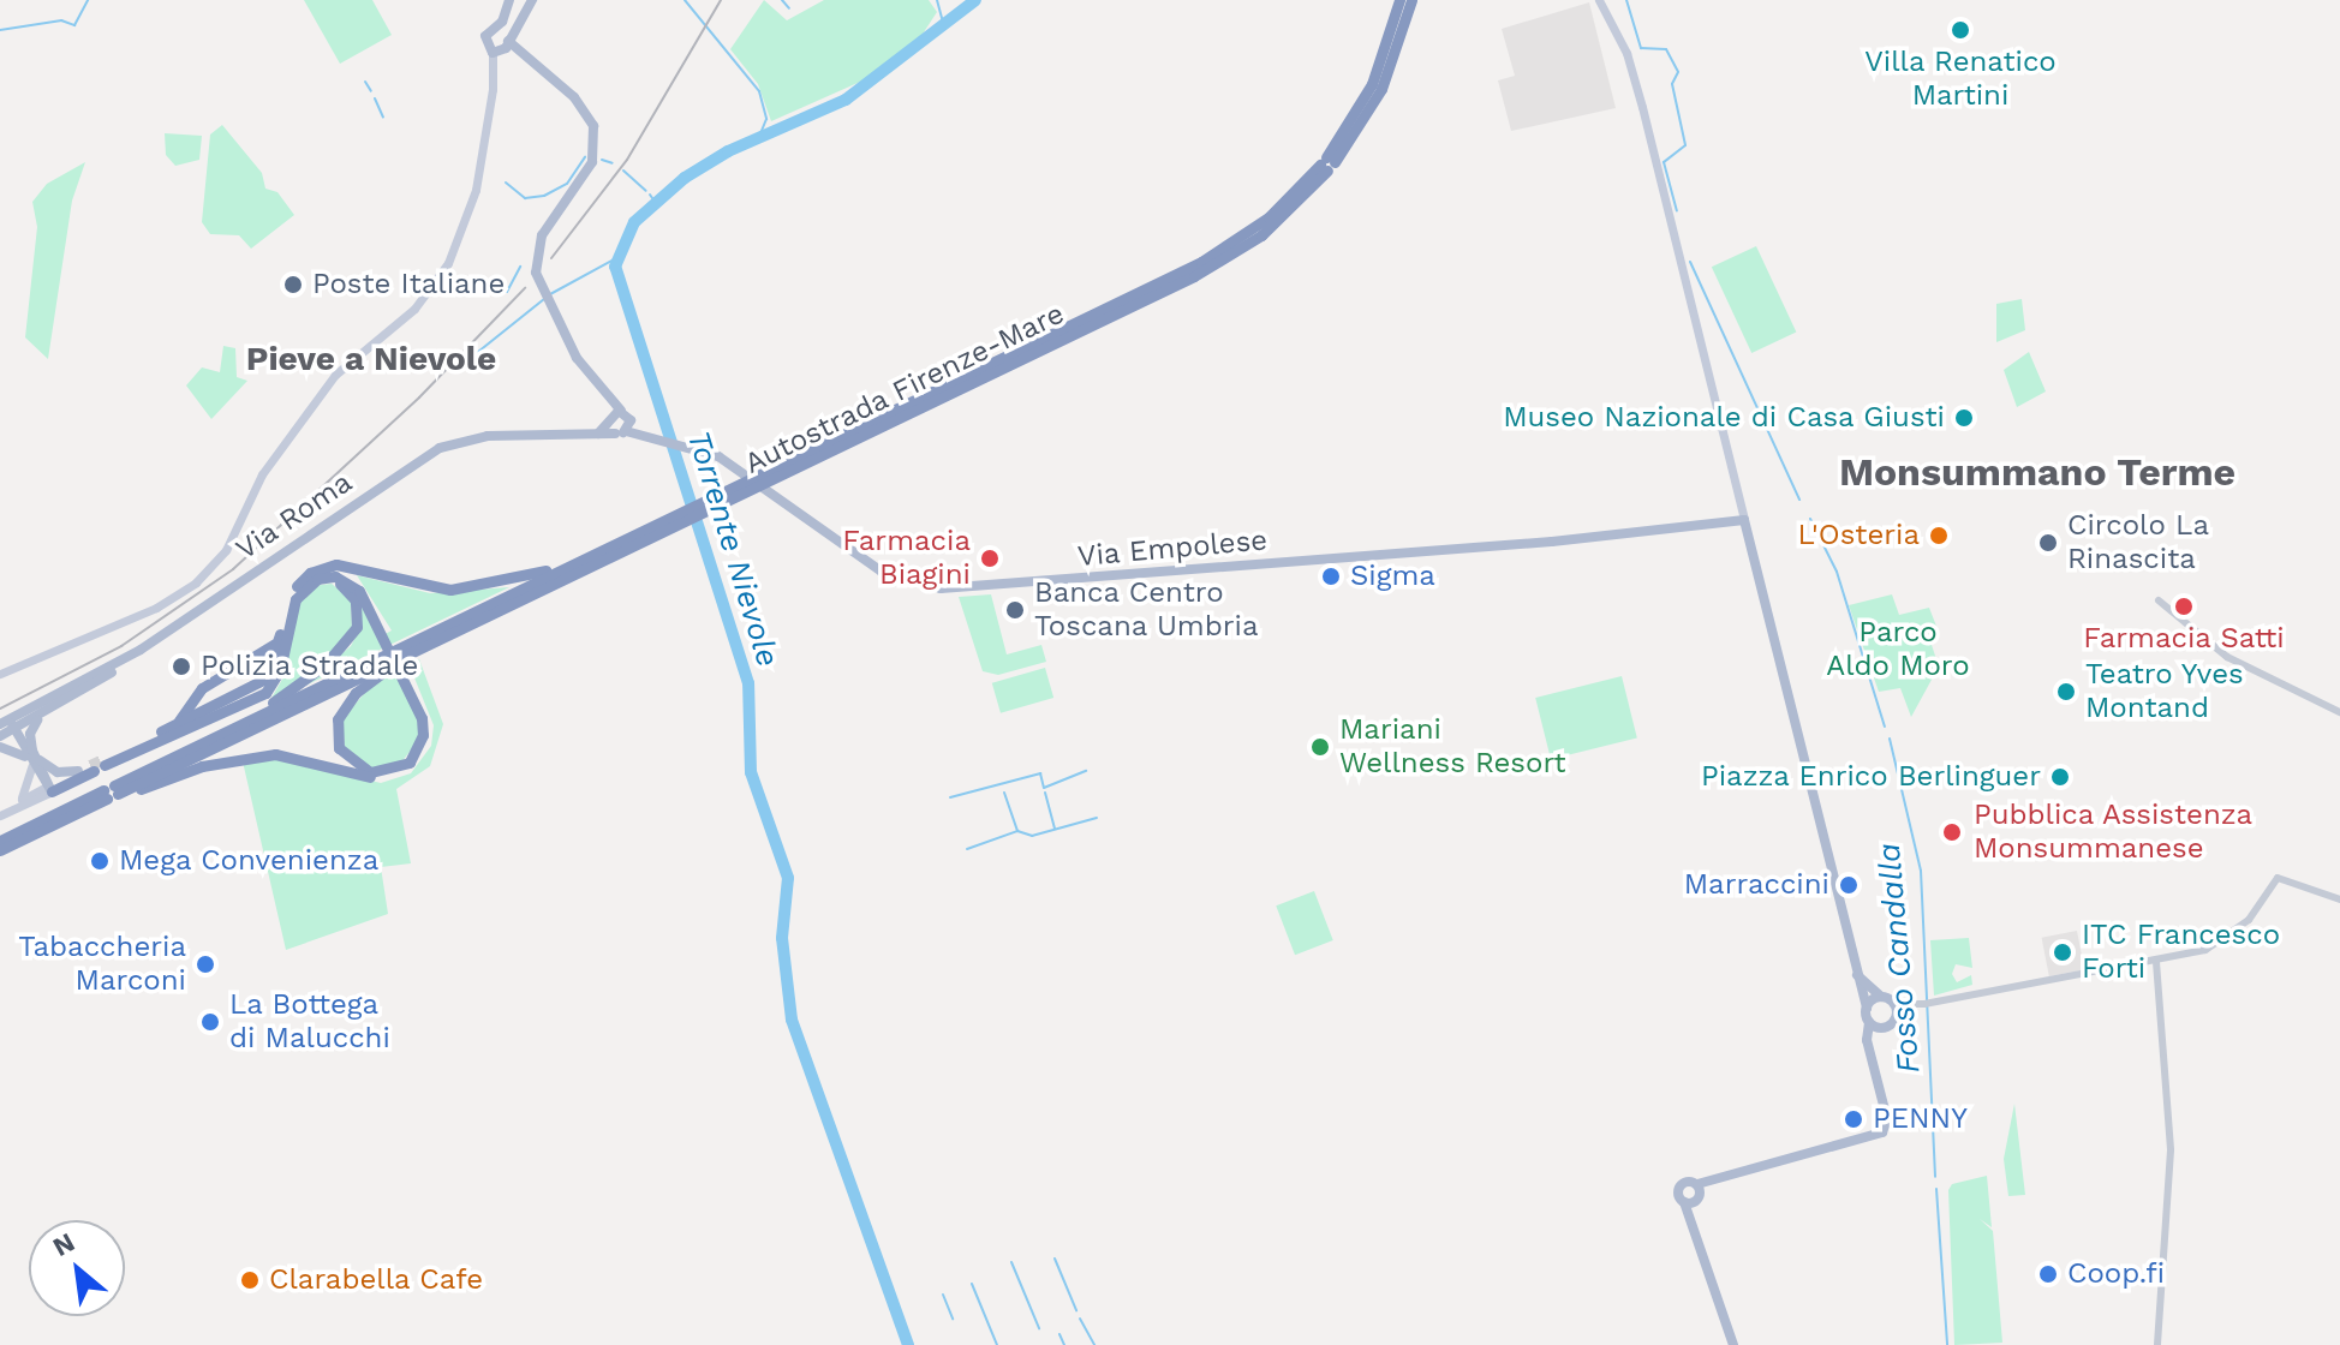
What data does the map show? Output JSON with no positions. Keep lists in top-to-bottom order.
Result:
{
  "streets": {
    "highway": ["Autostrada Firenze-Mare"],
    "main road": ["Via Roma", "Via Empolese"]
  },
  "crossings": [
    ["Via Roma", "Via Empolese"]
  ],
  "districts": ["Pieve a Nievole", "Monsummano Terme"],
  "water": ["Torrente Nievole", "Fosso Candalla"],
  "parks": ["Parco Aldo Moro"],
  "places": [
    "Villa Renatico Martini",
    "Poste Italiane",
    "Museo Nazionale di Casa Giusti",
    "L'Osteria",
    "Circolo La Rinascita",
    "Farmacia Biagini",
    "Sigma",
    "Farmacia Satti",
    "Banca Centro Toscana Umbria",
    "Polizia Stradale",
    "Teatro Yves Montand",
    "Mariani Wellness Resort",
    "Piazza Enrico Berlinguer",
    "Pubblica Assistenza Monsummanese",
    "Mega Convenienza",
    "Marraccini",
    "ITC Francesco Forti",
    "Tabaccheria Marconi",
    "La Bottega di Malucchi",
    "PENNY",
    "Coop.fi",
    "Clarabella Cafe"
  ],
  "north": "top left"
}
